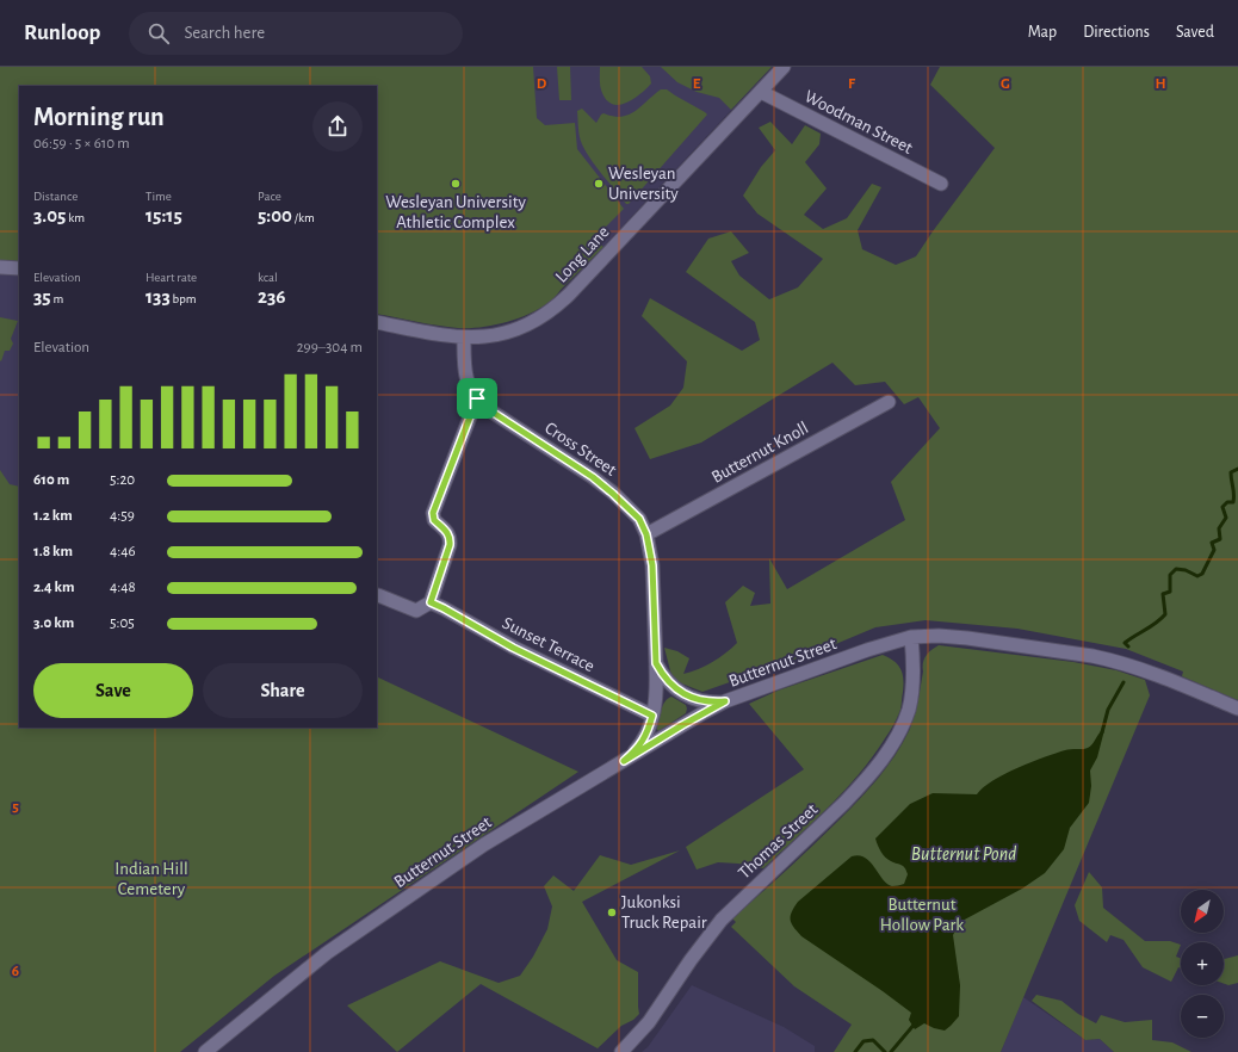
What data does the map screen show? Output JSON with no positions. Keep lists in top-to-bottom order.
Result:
{
  "streets": {
    "street": [
      "Woodman Street",
      "Long Lane",
      "Cross Street",
      "Butternut Knoll",
      "Sunset Terrace",
      "Butternut Street",
      "Thomas Street"
    ]
  },
  "crossings": [
    ["Woodman Street", "Long Lane"],
    ["Long Lane", "Cross Street"],
    ["Cross Street", "Butternut Knoll"],
    ["Cross Street", "Sunset Terrace"],
    ["Cross Street", "Butternut Street"],
    ["Butternut Street", "Thomas Street"]
  ],
  "water": ["Butternut Pond"],
  "parks": ["Indian Hill Cemetery", "Butternut Hollow Park"],
  "places": ["Wesleyan University Athletic Complex", "Wesleyan University", "Jukonksi Truck Repair"],
  "north": "bottom left",
  "page": {
    "header": "Runloop",
    "search": "Search here",
    "nav": ["Map", "Directions", "Saved"],
    "heading": ["Morning run", "06:59 · 5 × 610 m"],
    "stats": [
      ["Distance", "3.05 km"],
      ["Time", "15:15"],
      ["Pace", "5:00 /km"],
      ["Elevation", "35 m"],
      ["Heart rate", "133 bpm"],
      ["kcal", "236"]
    ],
    "chart": ["Elevation", "299–304 m"],
    "list": [
      {
        "name": "610 m",
        "note": "5:20"
      },
      {
        "name": "1.2 km",
        "note": "4:59"
      },
      {
        "name": "1.8 km",
        "note": "4:46"
      },
      {
        "name": "2.4 km",
        "note": "4:48"
      },
      {
        "name": "3.0 km",
        "note": "5:05"
      }
    ],
    "buttons": ["Save", "Share"],
    "map_buttons": ["+", "−"]
  },
  "grid": {
    "columns": [
      "D",
      "E",
      "F",
      "G",
      "H"
    ],
    "rows": ["5", "6"]
  }
}
